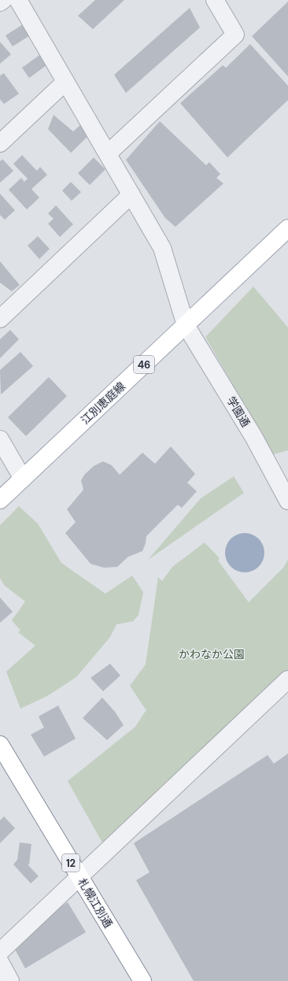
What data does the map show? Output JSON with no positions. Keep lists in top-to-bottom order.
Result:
{
  "streets": {
    "main road": [
      "46",
      "江別恵庭線",
      "12",
      "札幌江別通"
    ],
    "street": ["学園通"]
  },
  "crossings": [
    ["江別恵庭線", "学園通"]
  ],
  "parks": ["かわなか公園"]
}
